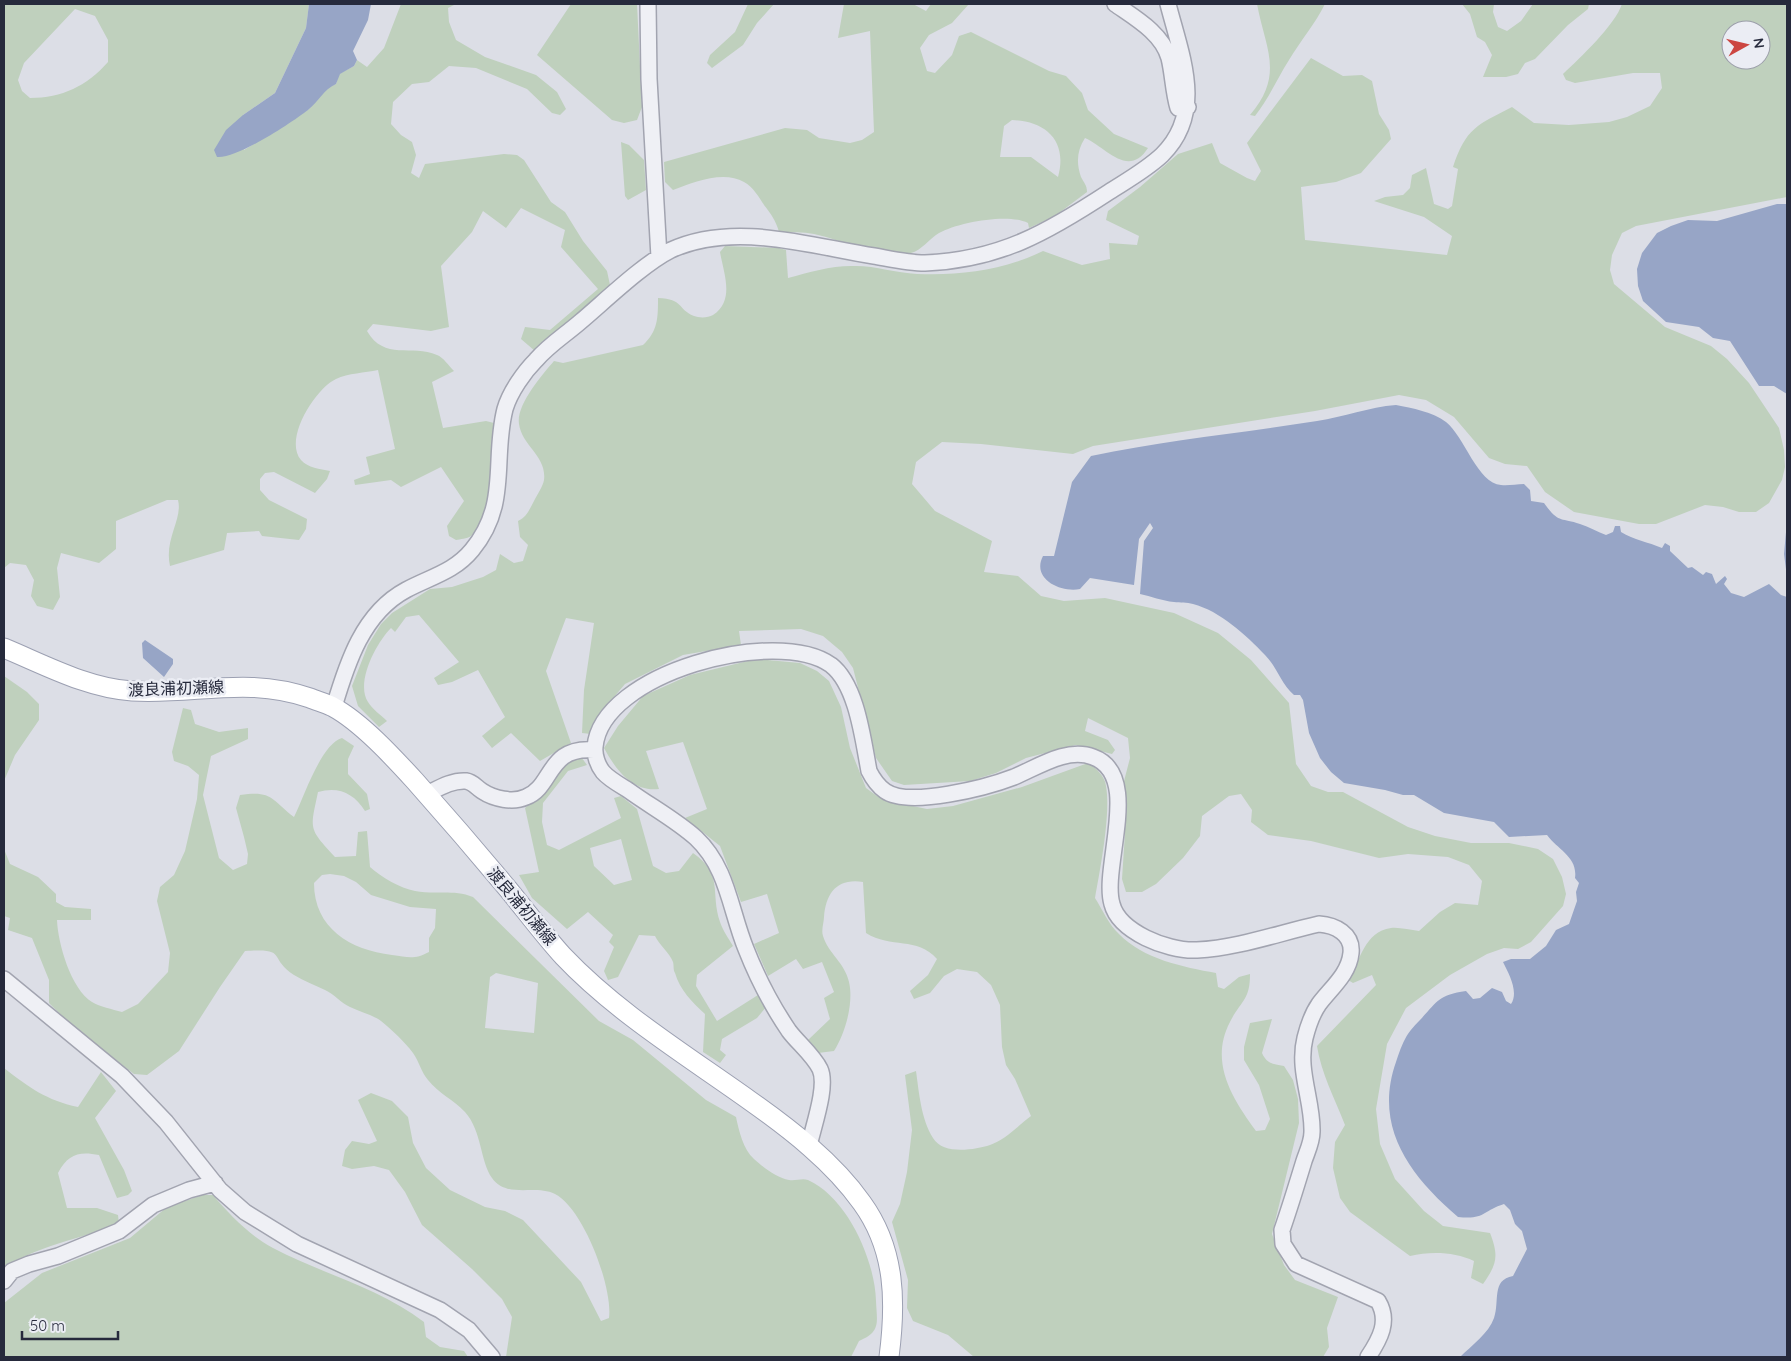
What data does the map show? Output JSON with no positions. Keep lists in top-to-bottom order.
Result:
{
  "streets": {
    "main road": ["渡良浦初瀬線"]
  },
  "scale_bar": "50 m",
  "north": "right"
}
